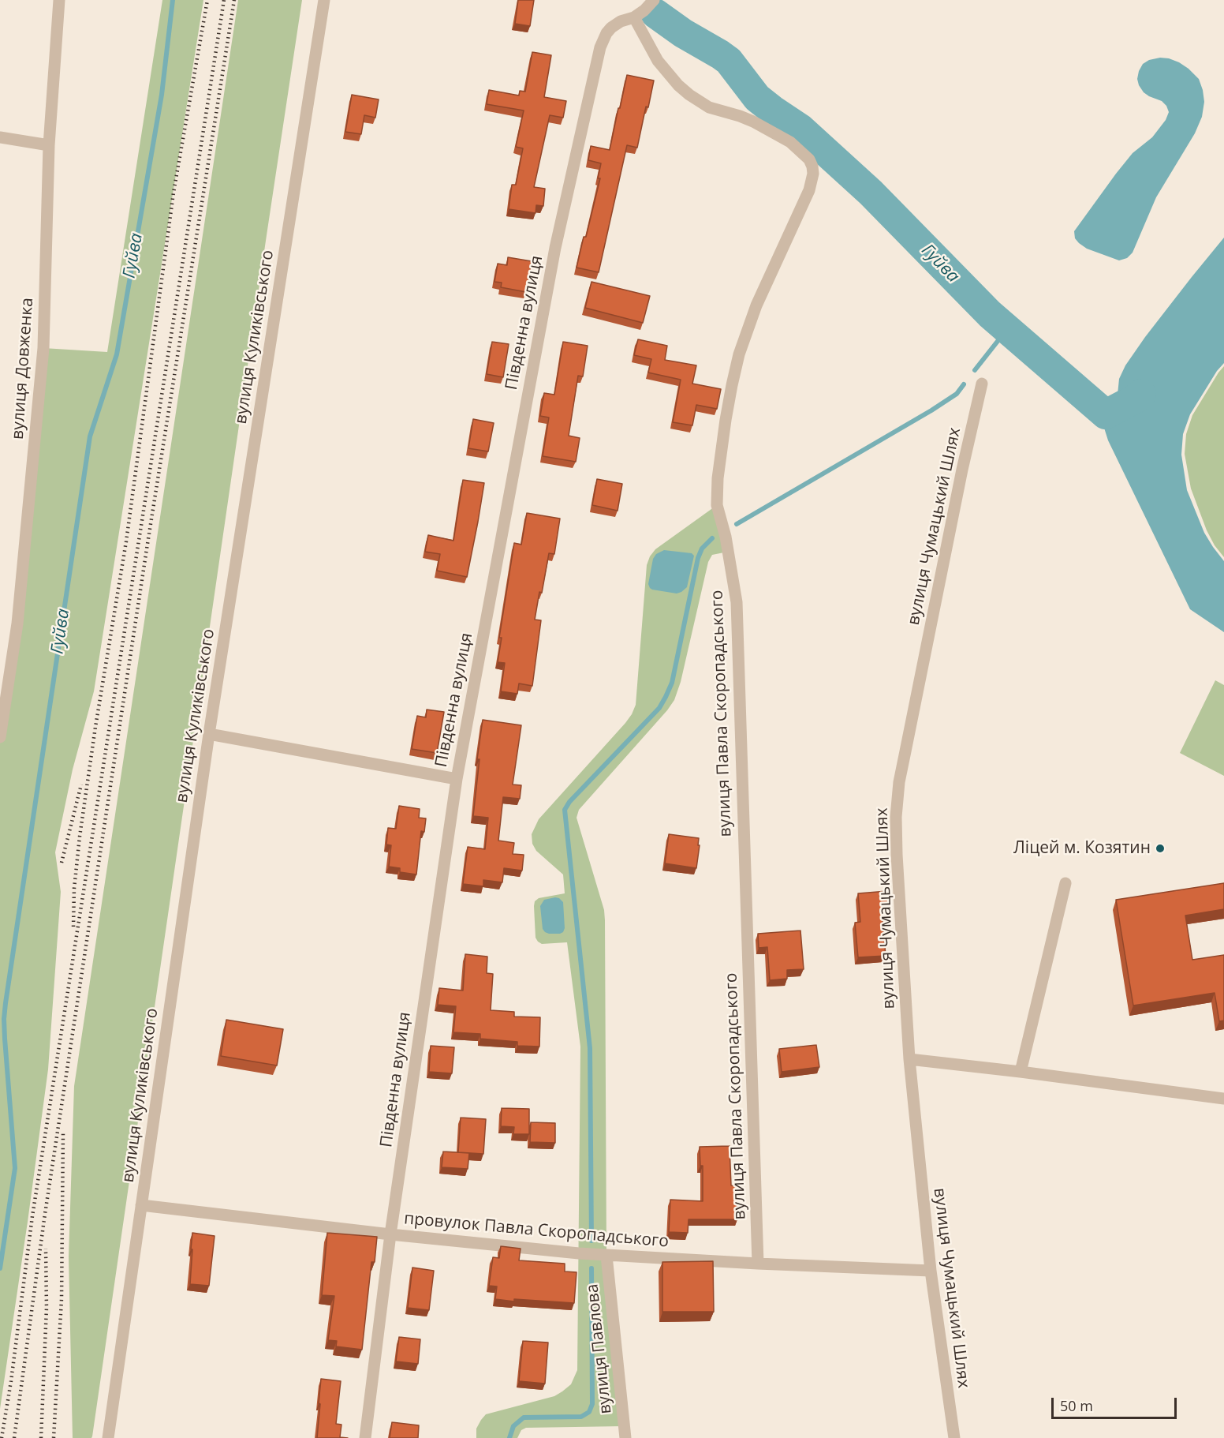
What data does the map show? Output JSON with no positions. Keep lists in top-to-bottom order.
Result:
{
  "streets": {
    "street": [
      "Південна вулиця",
      "вулиця Куликівського",
      "вулиця Довженка",
      "вулиця Чумацький Шлях",
      "вулиця Павла Скоропадського",
      "провулок Павла Скоропадського",
      "вулиця Павлова"
    ]
  },
  "crossings": [
    ["Південна вулиця", "вулиця Павла Скоропадського"],
    ["Південна вулиця", "провулок Павла Скоропадського"],
    ["вулиця Куликівського", "провулок Павла Скоропадського"],
    ["вулиця Чумацький Шлях", "провулок Павла Скоропадського"],
    ["вулиця Павла Скоропадського", "провулок Павла Скоропадського"],
    ["провулок Павла Скоропадського", "вулиця Павлова"]
  ],
  "water": ["Гуйва"],
  "places": ["Ліцей м. Козятин"],
  "scale_bar": "50 m"
}
